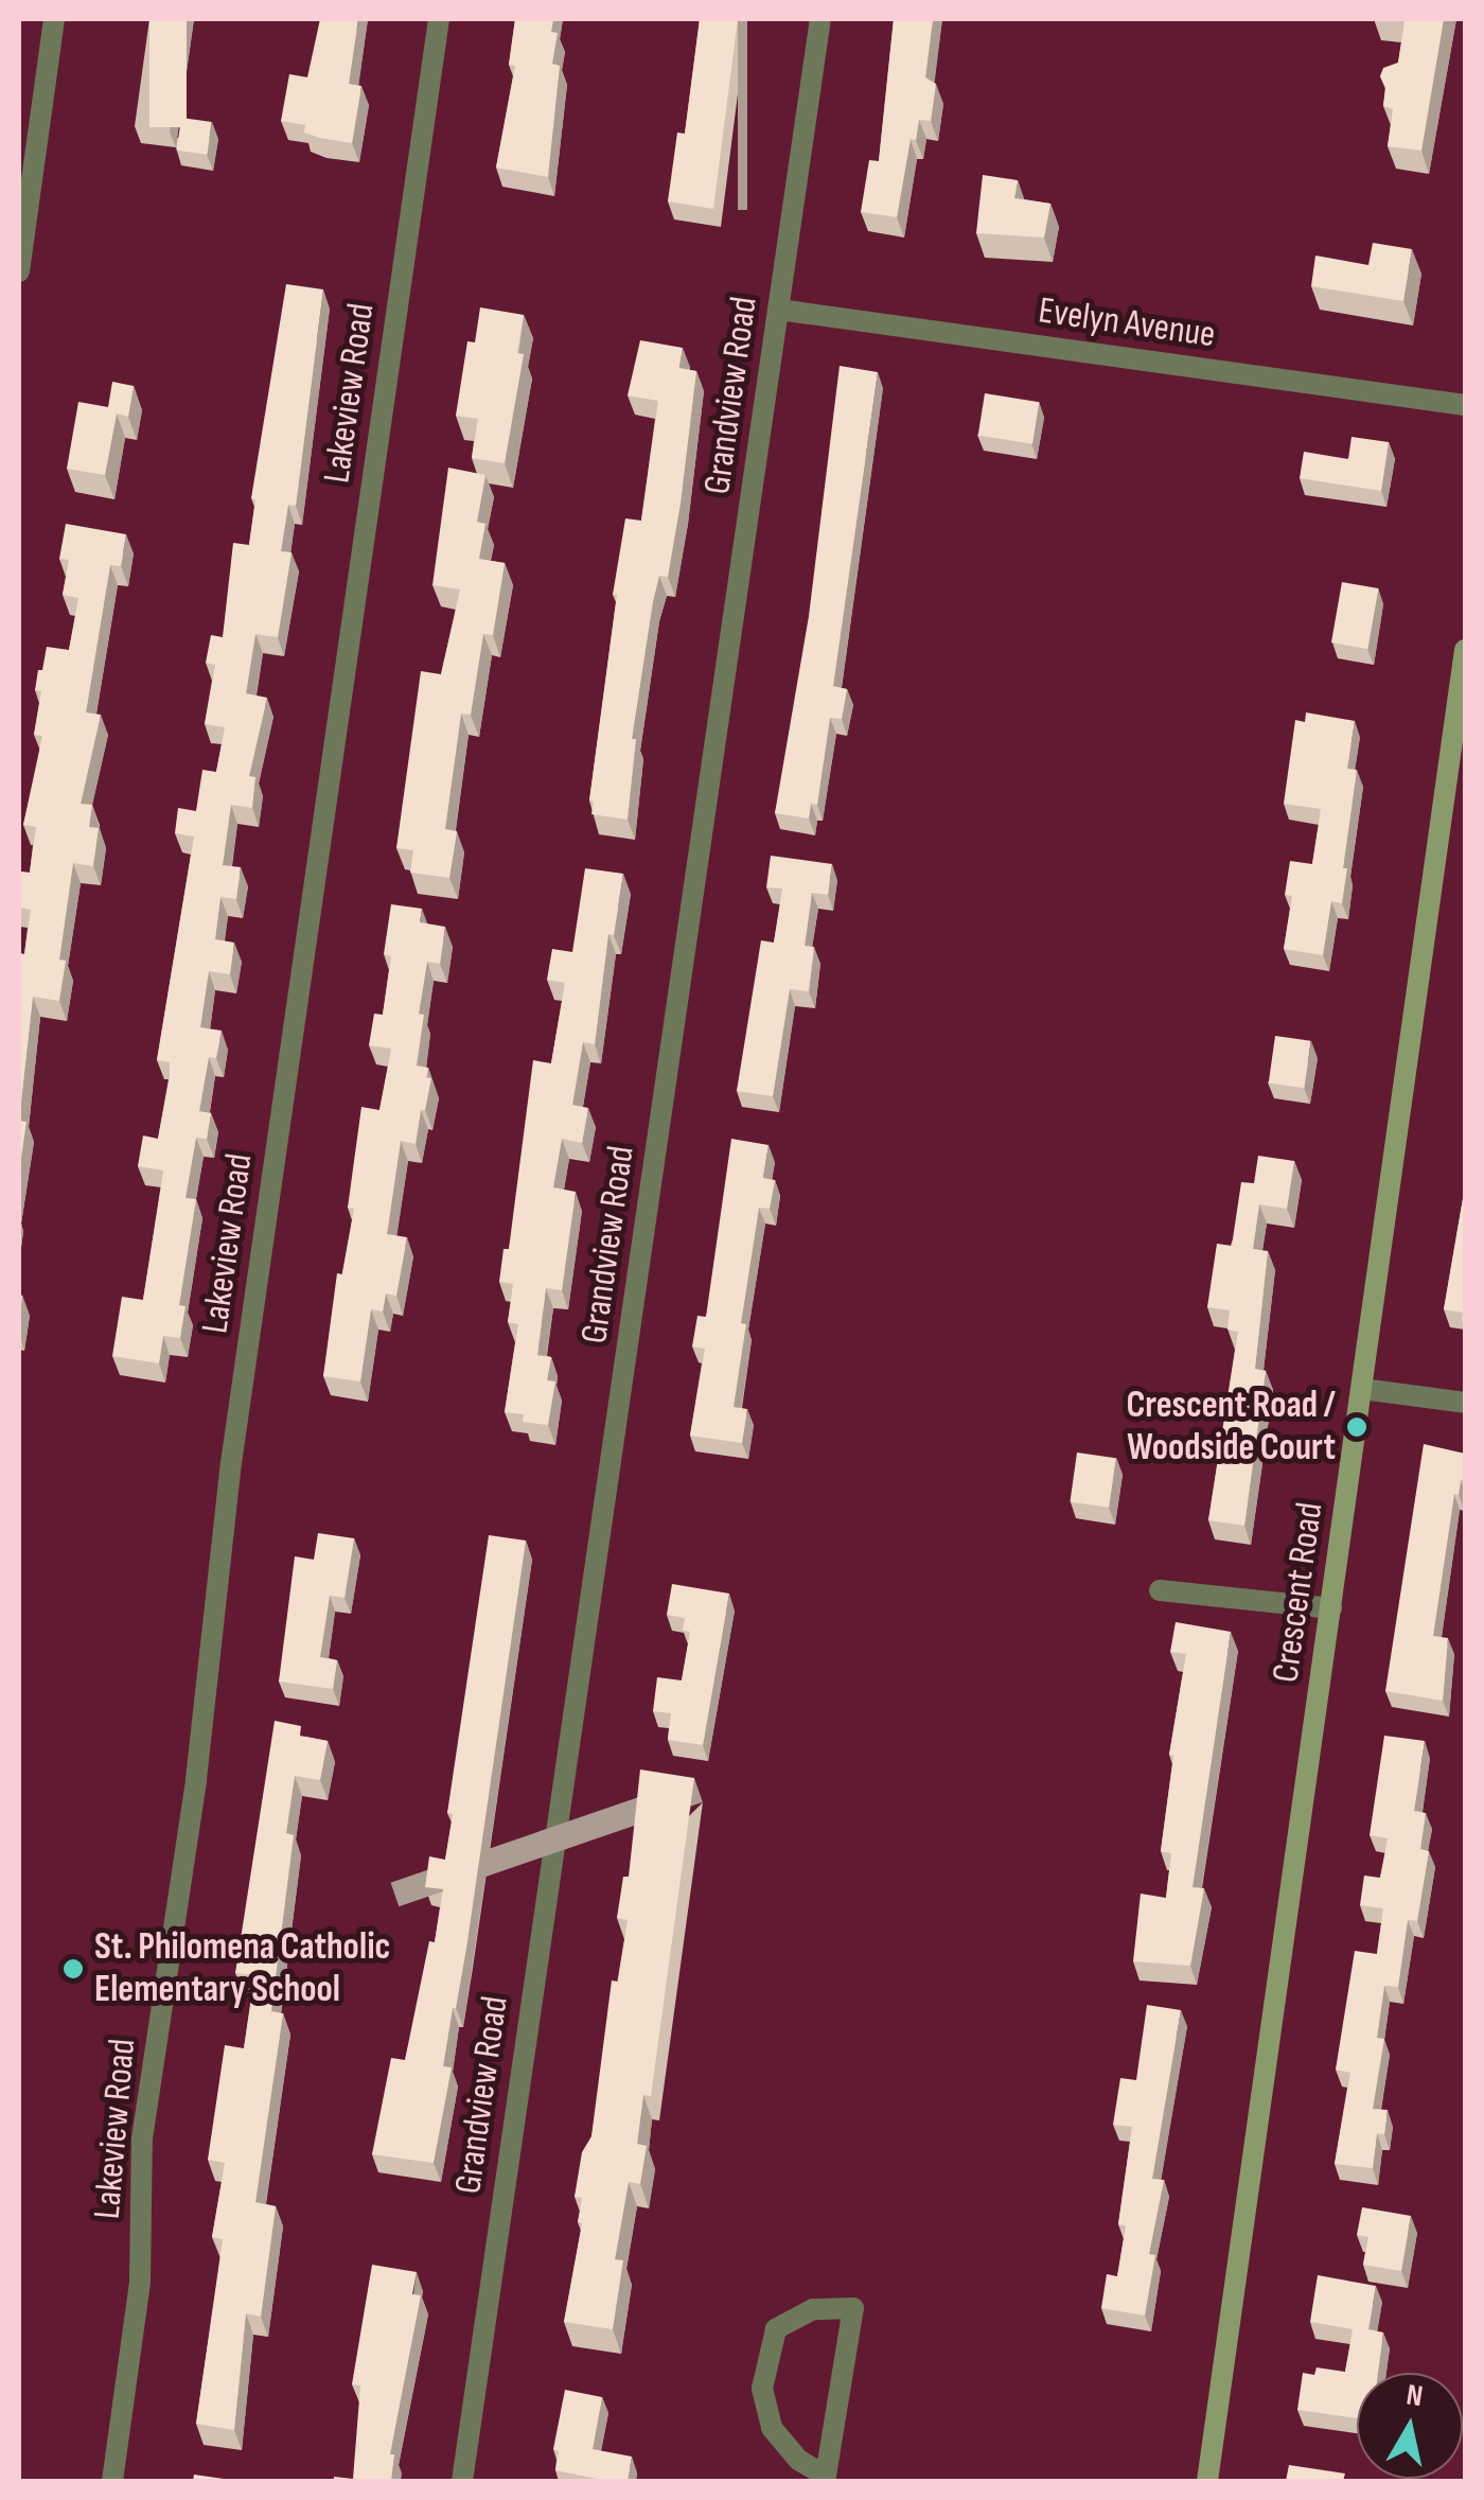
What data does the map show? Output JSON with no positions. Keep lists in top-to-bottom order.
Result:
{
  "streets": {
    "street": [
      "Evelyn Avenue",
      "Lakeview Road",
      "Grandview Road",
      "Crescent Road"
    ]
  },
  "crossings": [
    ["Evelyn Avenue", "Grandview Road"]
  ],
  "places": ["Crescent Road / Woodside Court", "St. Philomena Catholic Elementary School"],
  "north": "top"
}
